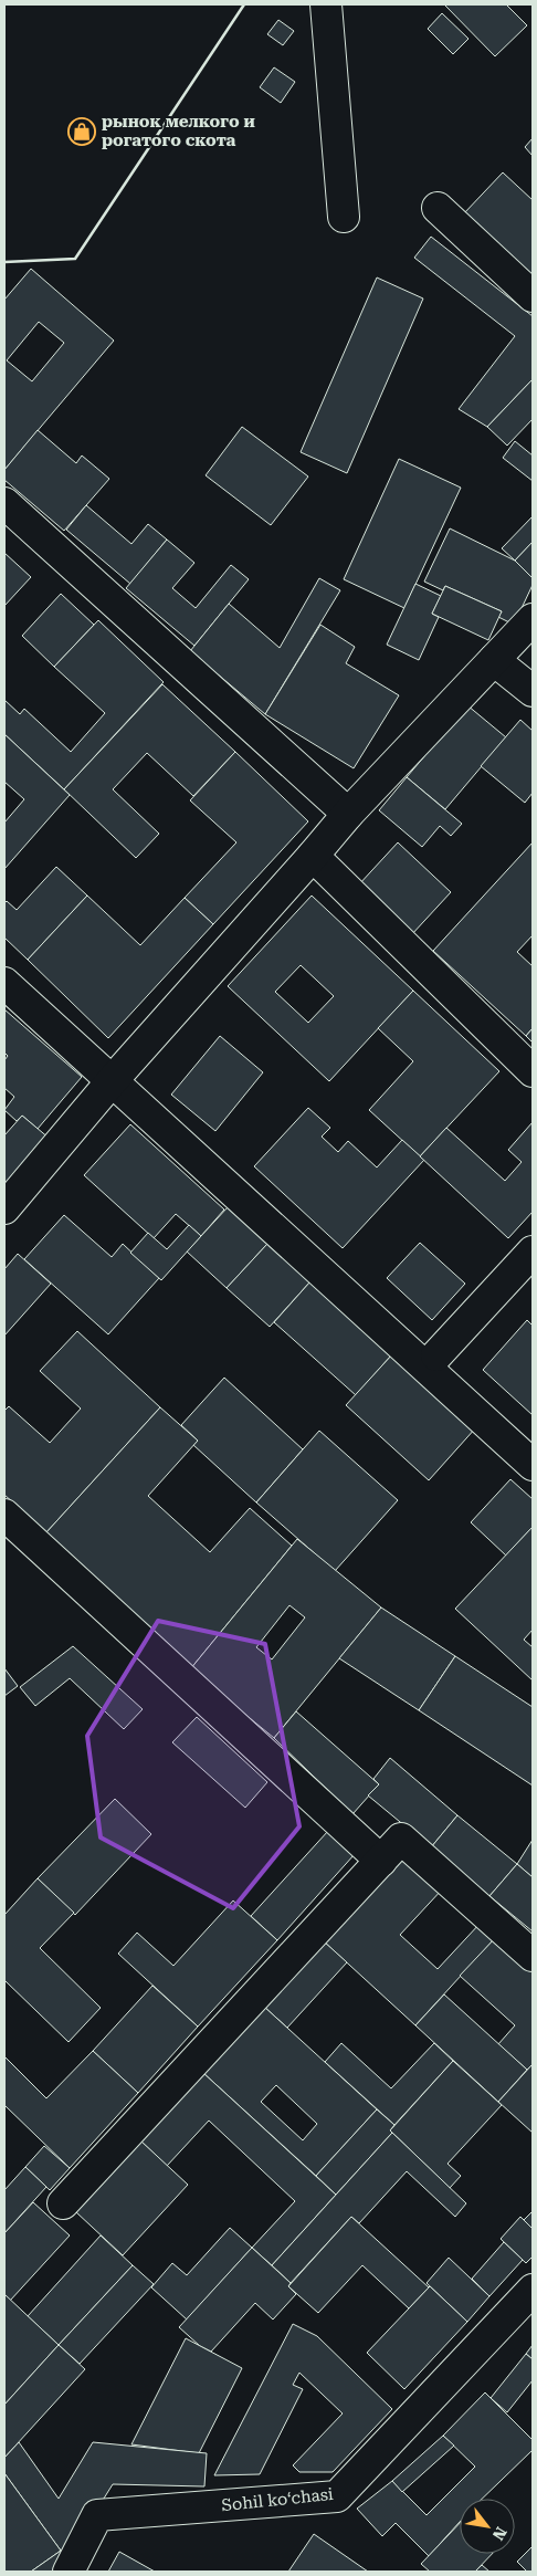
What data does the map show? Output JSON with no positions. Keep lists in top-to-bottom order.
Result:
{
  "streets": {
    "street": ["Sohil koʻchasi"]
  },
  "places": {
    "shop": ["рынок мелкого и рогатого скота"]
  },
  "north": "bottom right"
}
